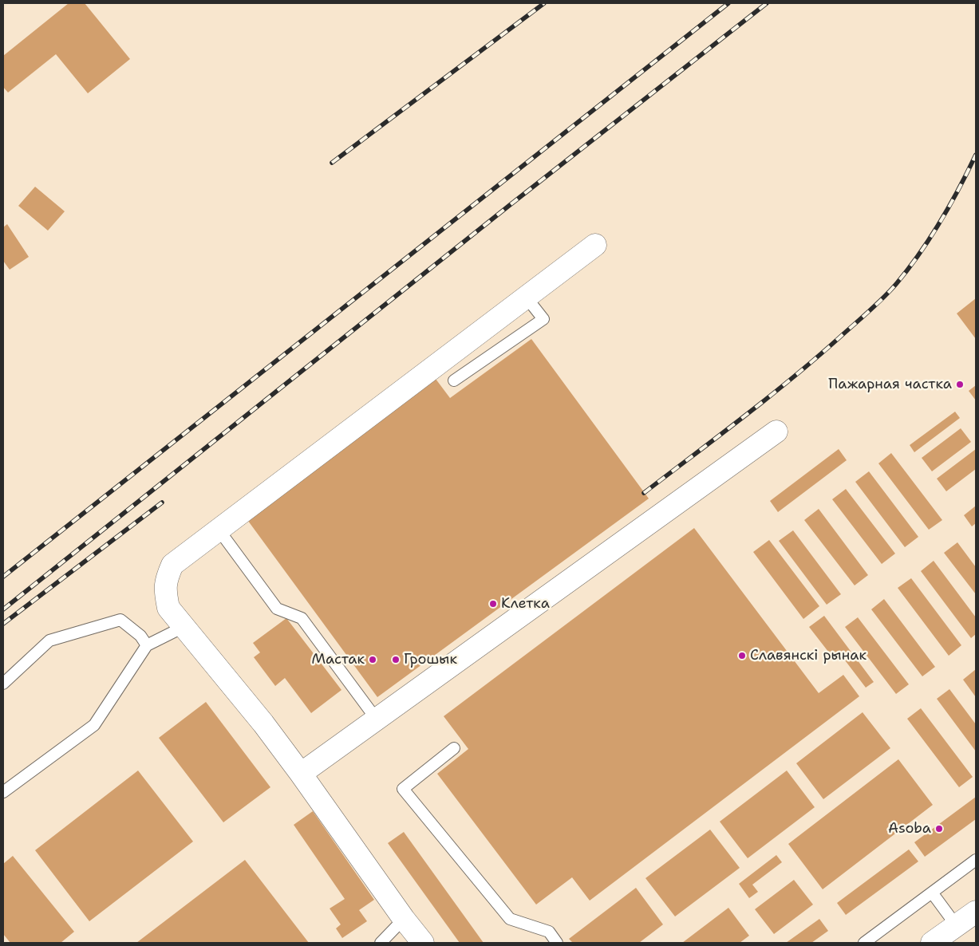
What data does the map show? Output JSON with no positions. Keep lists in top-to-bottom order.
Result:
{
  "places": [
    "Пажарная частка",
    "Клетка",
    "Славянскі рынак",
    "Мастак",
    "Грошык",
    "Asoba"
  ]
}
